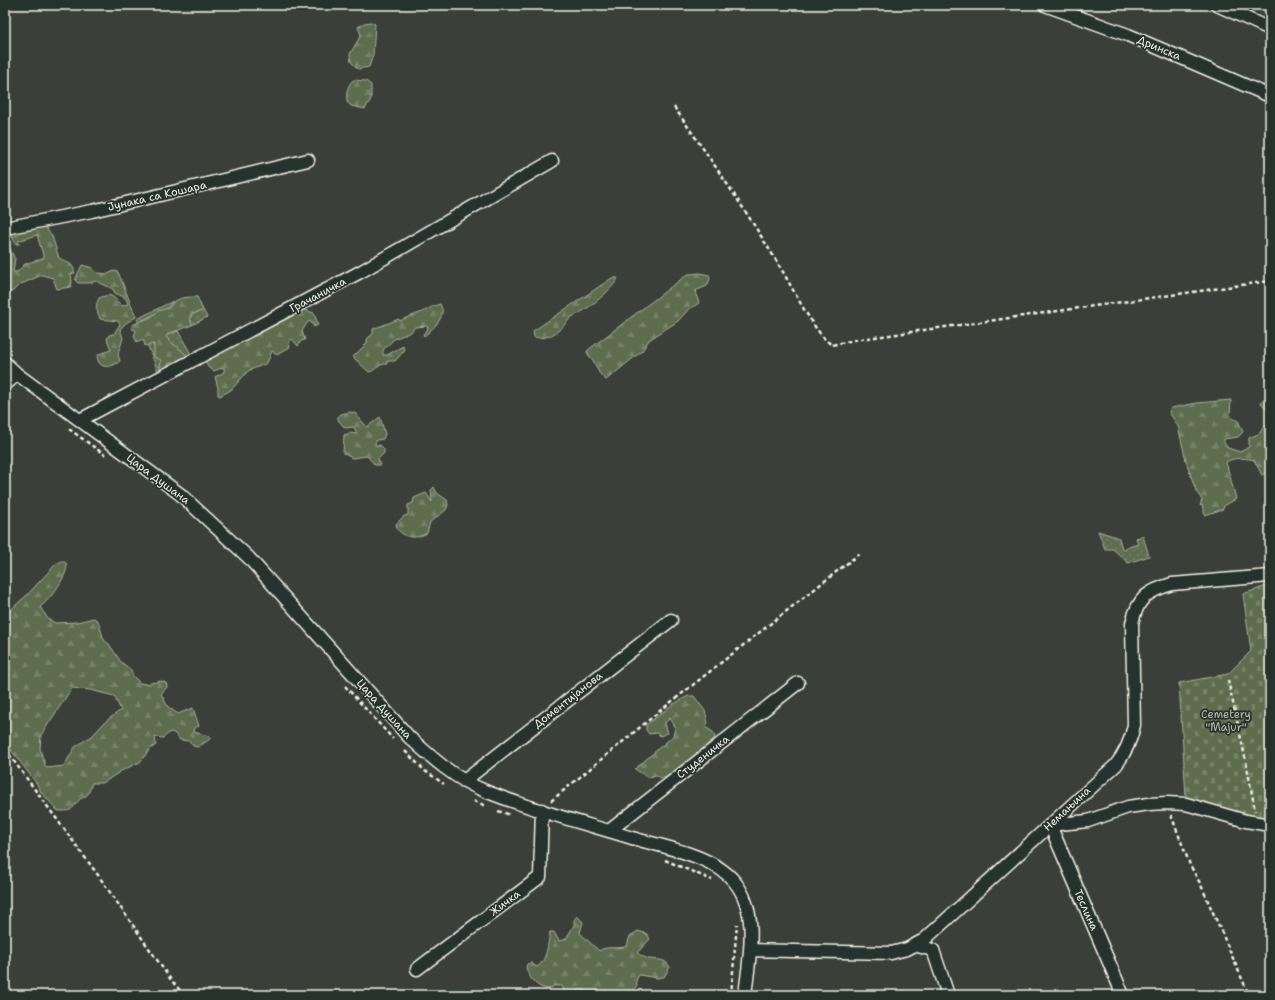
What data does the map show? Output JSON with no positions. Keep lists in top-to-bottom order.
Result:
{
  "streets": {
    "street": [
      "Дринска",
      "Јунака са Кошара",
      "Грачаничка",
      "Цара Душана",
      "Доментијанова",
      "Студеничка",
      "Немањина",
      "Жичка",
      "Теслина"
    ]
  },
  "crossings": [
    ["Грачаничка", "Цара Душана"],
    ["Цара Душана", "Доментијанова"],
    ["Цара Душана", "Студеничка"],
    ["Цара Душана", "Немањина"],
    ["Цара Душана", "Жичка"],
    ["Немањина", "Теслина"]
  ],
  "parks": ["Cemetery \"Majur\""]
}
